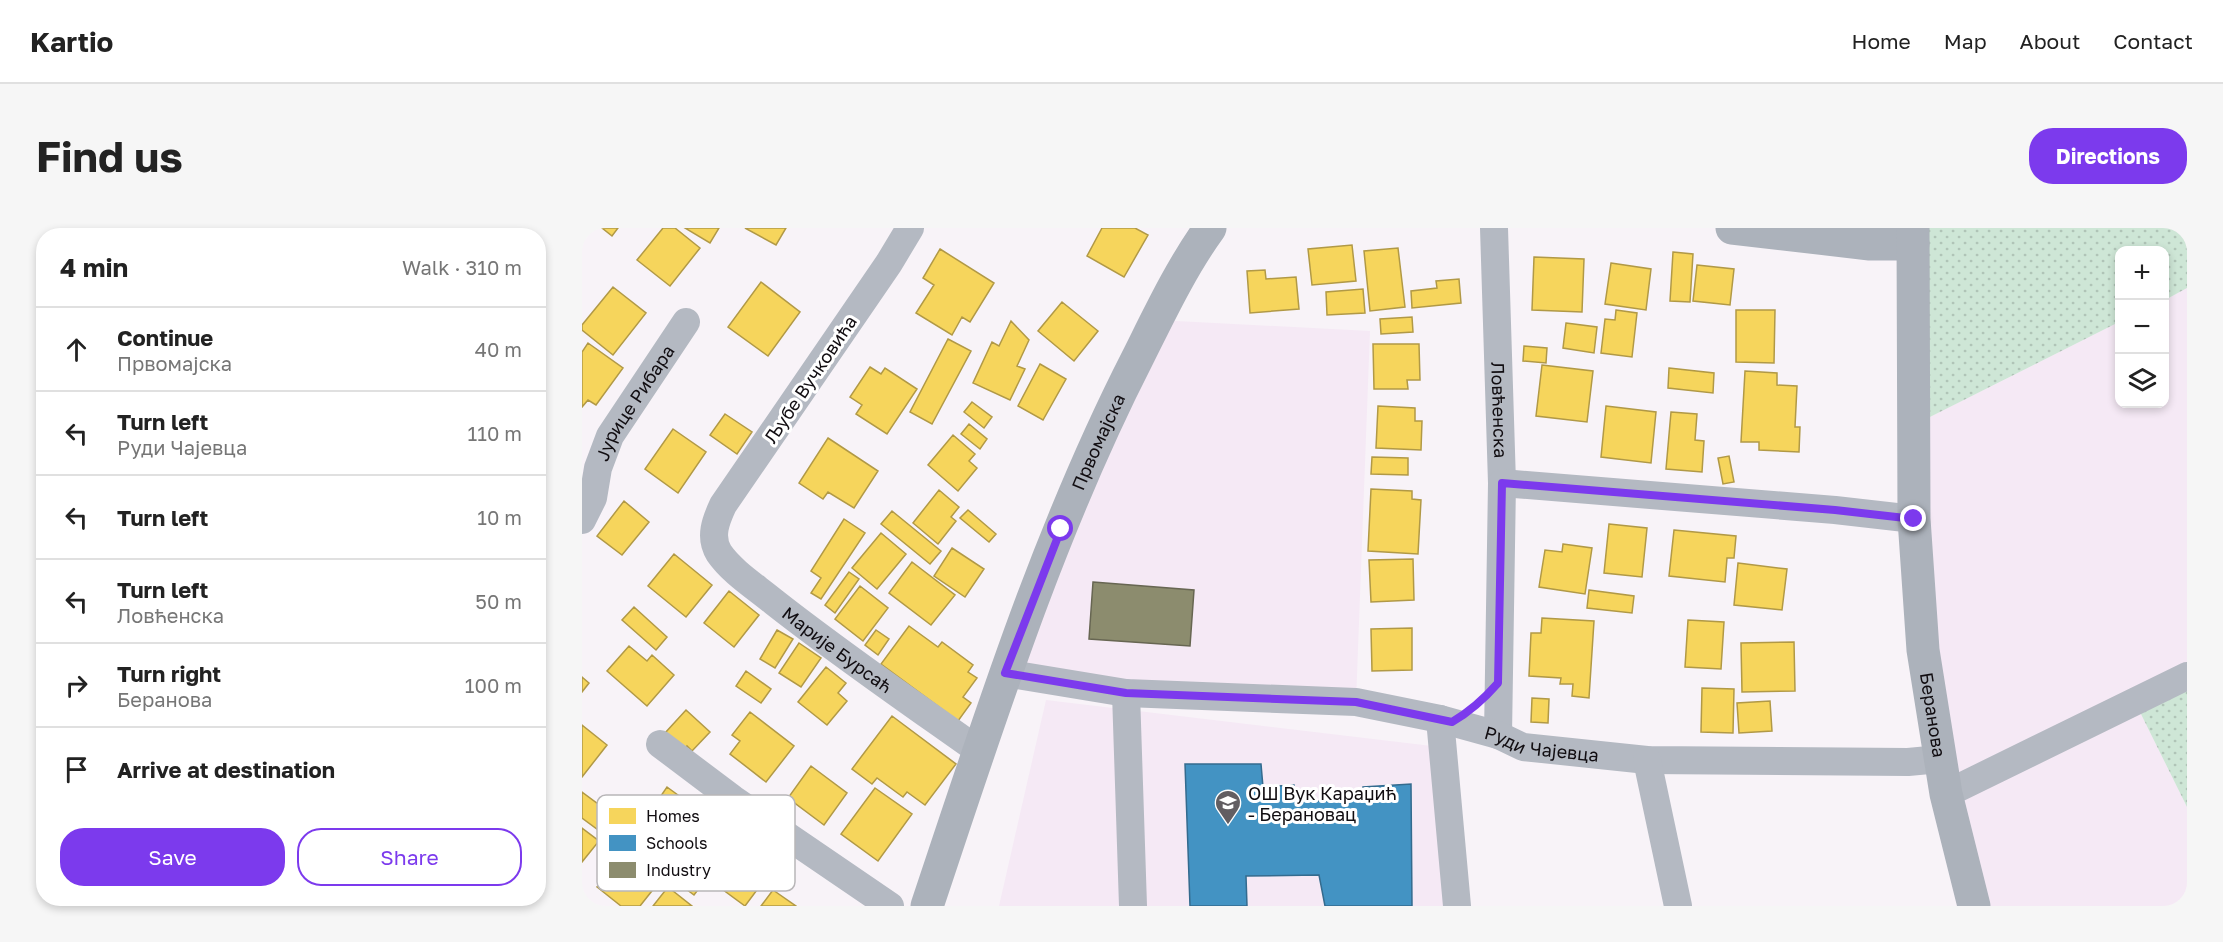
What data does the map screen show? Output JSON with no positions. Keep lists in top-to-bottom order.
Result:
{
  "streets": {
    "main road": ["Првомајска", "Беранова"],
    "street": [
      "Љубе Вучковића",
      "Јурице Рибара",
      "Ловћенска",
      "Марије Бурсаћ",
      "Руди Чајевца"
    ]
  },
  "crossings": [
    ["Љубе Вучковића", "Марије Бурсаћ"],
    ["Ловћенска", "Руди Чајевца"],
    ["Првомајска", "Марије Бурсаћ"],
    ["Првомајска", "Руди Чајевца"],
    ["Беранова", "Руди Чајевца"]
  ],
  "places": {
    "school or university": ["ОШ Вук Караџић - Берановац"]
  },
  "legend": ["Homes", "Schools", "Industry"],
  "page": {
    "header": "Kartio",
    "nav": [
      "Home",
      "Map",
      "About",
      "Contact"
    ],
    "buttons": [
      "Directions",
      ["Save", "Share"]
    ],
    "title": "Find us",
    "heading": ["4 min", "Walk · 310 m"],
    "map_buttons": ["+", "−"],
    "list": [
      ["Continue", "Првомајска", "40 m"],
      ["Turn left", "Руди Чајевца", "110 m"],
      ["Turn left", "10 m"],
      ["Turn left", "Ловћенска", "50 m"],
      ["Turn right", "Беранова", "100 m"],
      "Arrive at destination"
    ]
  }
}
